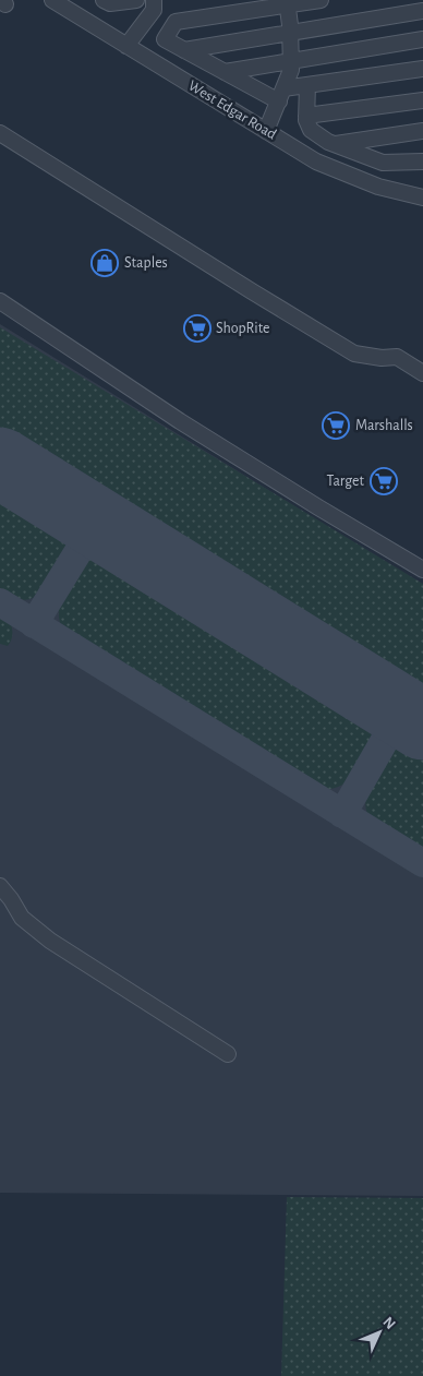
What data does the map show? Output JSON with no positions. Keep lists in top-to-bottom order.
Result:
{
  "streets": {
    "lane": ["West Edgar Road"]
  },
  "places": {
    "shop": ["Staples"],
    "supermarket": ["ShopRite", "Marshalls", "Target"]
  },
  "north": "top right"
}
